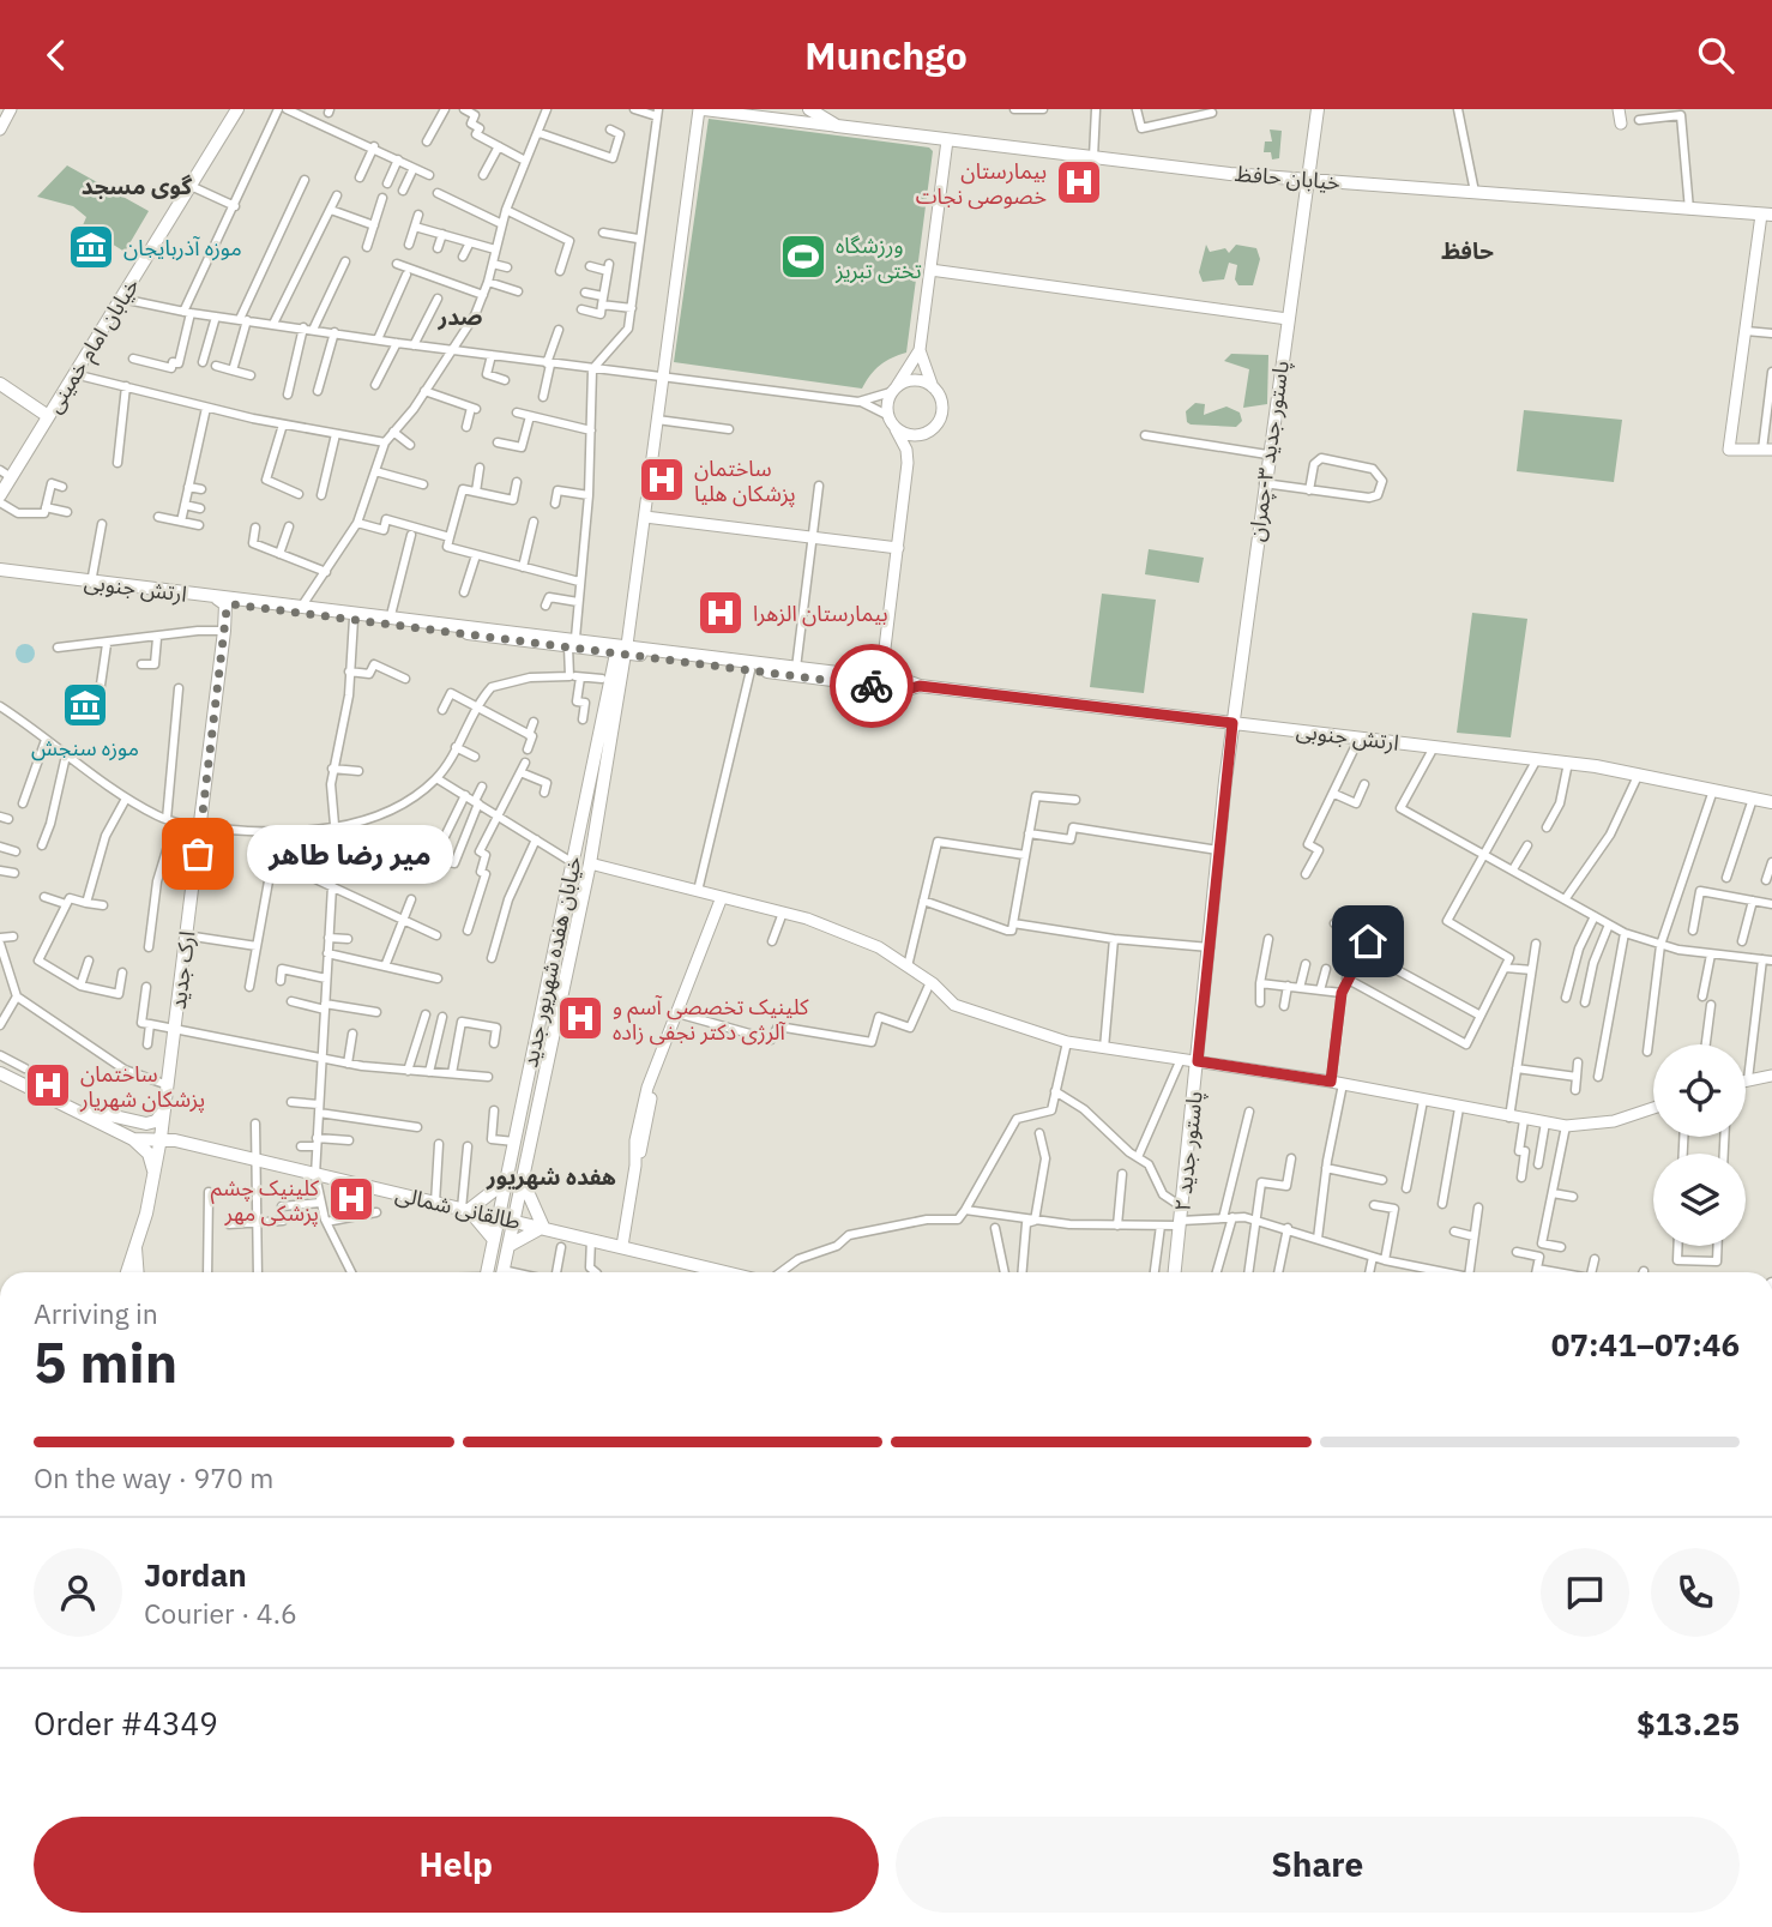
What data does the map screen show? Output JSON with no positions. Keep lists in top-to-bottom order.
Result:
{
  "streets": {
    "main road": [
      "خیابان حافظ",
      "خیابان امام خمینی",
      "پاستور جدید ۳-چمران",
      "ارتش جنوبی",
      "خیابان هفده شهریور جدید",
      "ارک جدید",
      "پاستور جدید ۲",
      "طالقانی شمالی"
    ]
  },
  "crossings": [
    ["خیابان حافظ", "پاستور جدید ۳-چمران"],
    ["پاستور جدید ۳-چمران", "ارتش جنوبی"],
    ["پاستور جدید ۳-چمران", "پاستور جدید ۲"],
    ["ارتش جنوبی", "خیابان هفده شهریور جدید"],
    ["ارتش جنوبی", "ارک جدید"],
    ["ارتش جنوبی", "پاستور جدید ۲"],
    ["خیابان هفده شهریور جدید", "طالقانی شمالی"],
    ["ارک جدید", "طالقانی شمالی"]
  ],
  "districts": [
    "گوی مسجد",
    "حافظ",
    "صدر",
    "هفده شهریور"
  ],
  "places": {
    "hospital": [
      "بیمارستان خصوصی نجات",
      "ساختمان پزشکان هلیا",
      "بیمارستان الزهرا",
      "کلینیک تخصصى آسم و آلرژى دکتر نجفى زاده",
      "ساختمان پزشکان شهریار",
      "کلینیک چشم پزشکی مهر"
    ],
    "museum": ["موزه آذربایجان", "موزه سنجش"],
    "sports": ["ورزشگاه تختی تبریز"],
    "other": ["میر رضا طاهر"]
  },
  "page": {
    "header": "Munchgo",
    "bubble": "میر رضا طاهر",
    "heading": ["5 min", "Arriving in", "07:41–07:46"],
    "panel": [
      "Jordan",
      "Courier · 4.6",
      "Order #4349",
      "$13.25"
    ],
    "bar": "On the way · 970 m",
    "buttons": ["Help", "Share"]
  }
}
